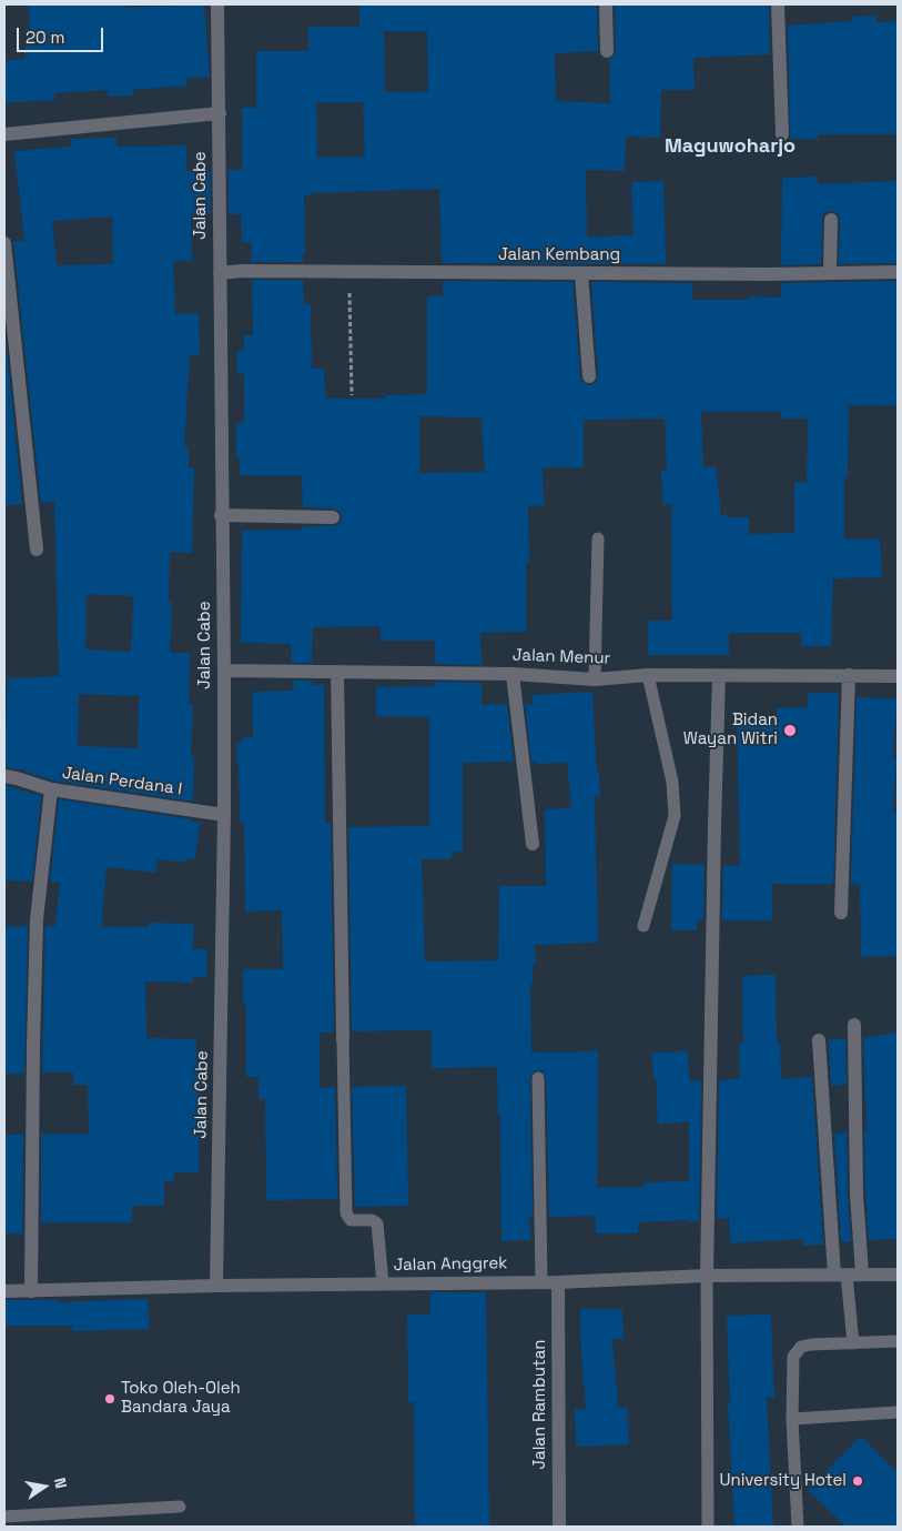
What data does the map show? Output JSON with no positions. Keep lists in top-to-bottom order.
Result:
{
  "streets": {
    "street": [
      "Jalan Cabe",
      "Jalan Kembang",
      "Jalan Menur",
      "Jalan Perdana I",
      "Jalan Anggrek",
      "Jalan Rambutan"
    ]
  },
  "crossings": [
    ["Jalan Cabe", "Jalan Kembang"],
    ["Jalan Cabe", "Jalan Menur"],
    ["Jalan Cabe", "Jalan Perdana I"],
    ["Jalan Cabe", "Jalan Anggrek"],
    ["Jalan Perdana I", "Jalan Anggrek"],
    ["Jalan Anggrek", "Jalan Rambutan"]
  ],
  "districts": ["Maguwoharjo"],
  "places": ["Bidan Wayan Witri", "Toko Oleh-Oleh Bandara Jaya", "University Hotel"],
  "scale_bar": "20 m",
  "north": "right"
}
